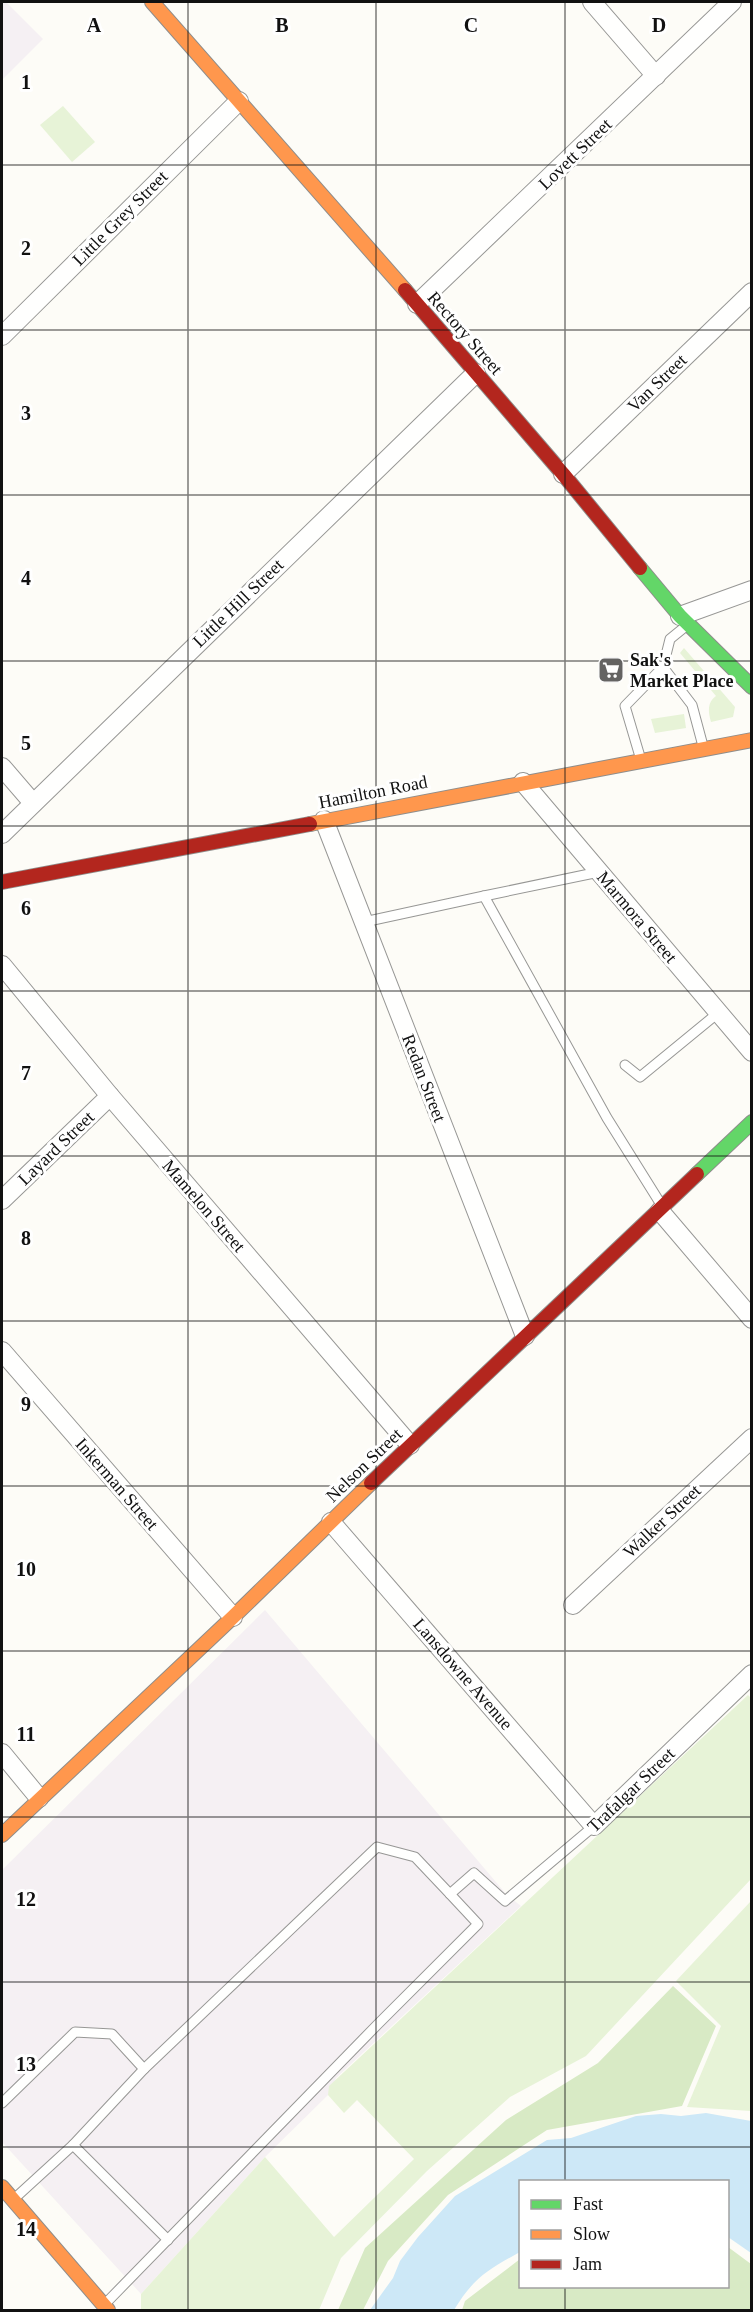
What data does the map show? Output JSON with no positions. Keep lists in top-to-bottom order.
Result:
{
  "streets": {
    "street": [
      "Lovett Street",
      "Little Grey Street",
      "Rectory Street",
      "Van Street",
      "Little Hill Street",
      "Hamilton Road",
      "Marmora Street",
      "Redan Street",
      "Layard Street",
      "Mamelon Street",
      "Nelson Street",
      "Inkerman Street",
      "Walker Street",
      "Lansdowne Avenue",
      "Trafalgar Street"
    ]
  },
  "crossings": [
    ["Lovett Street", "Rectory Street"],
    ["Little Grey Street", "Rectory Street"],
    ["Rectory Street", "Van Street"],
    ["Rectory Street", "Little Hill Street"],
    ["Hamilton Road", "Marmora Street"],
    ["Hamilton Road", "Redan Street"],
    ["Redan Street", "Nelson Street"],
    ["Layard Street", "Mamelon Street"],
    ["Mamelon Street", "Nelson Street"],
    ["Nelson Street", "Inkerman Street"],
    ["Nelson Street", "Lansdowne Avenue"],
    ["Lansdowne Avenue", "Trafalgar Street"]
  ],
  "places": {
    "supermarket": ["Sak's Market Place"]
  },
  "legend": ["Fast", "Slow", "Jam"],
  "grid": {
    "columns": [
      "A",
      "B",
      "C",
      "D"
    ],
    "rows": [
      "1",
      "2",
      "3",
      "4",
      "5",
      "6",
      "7",
      "8",
      "9",
      "10",
      "11",
      "12",
      "13",
      "14"
    ]
  }
}
